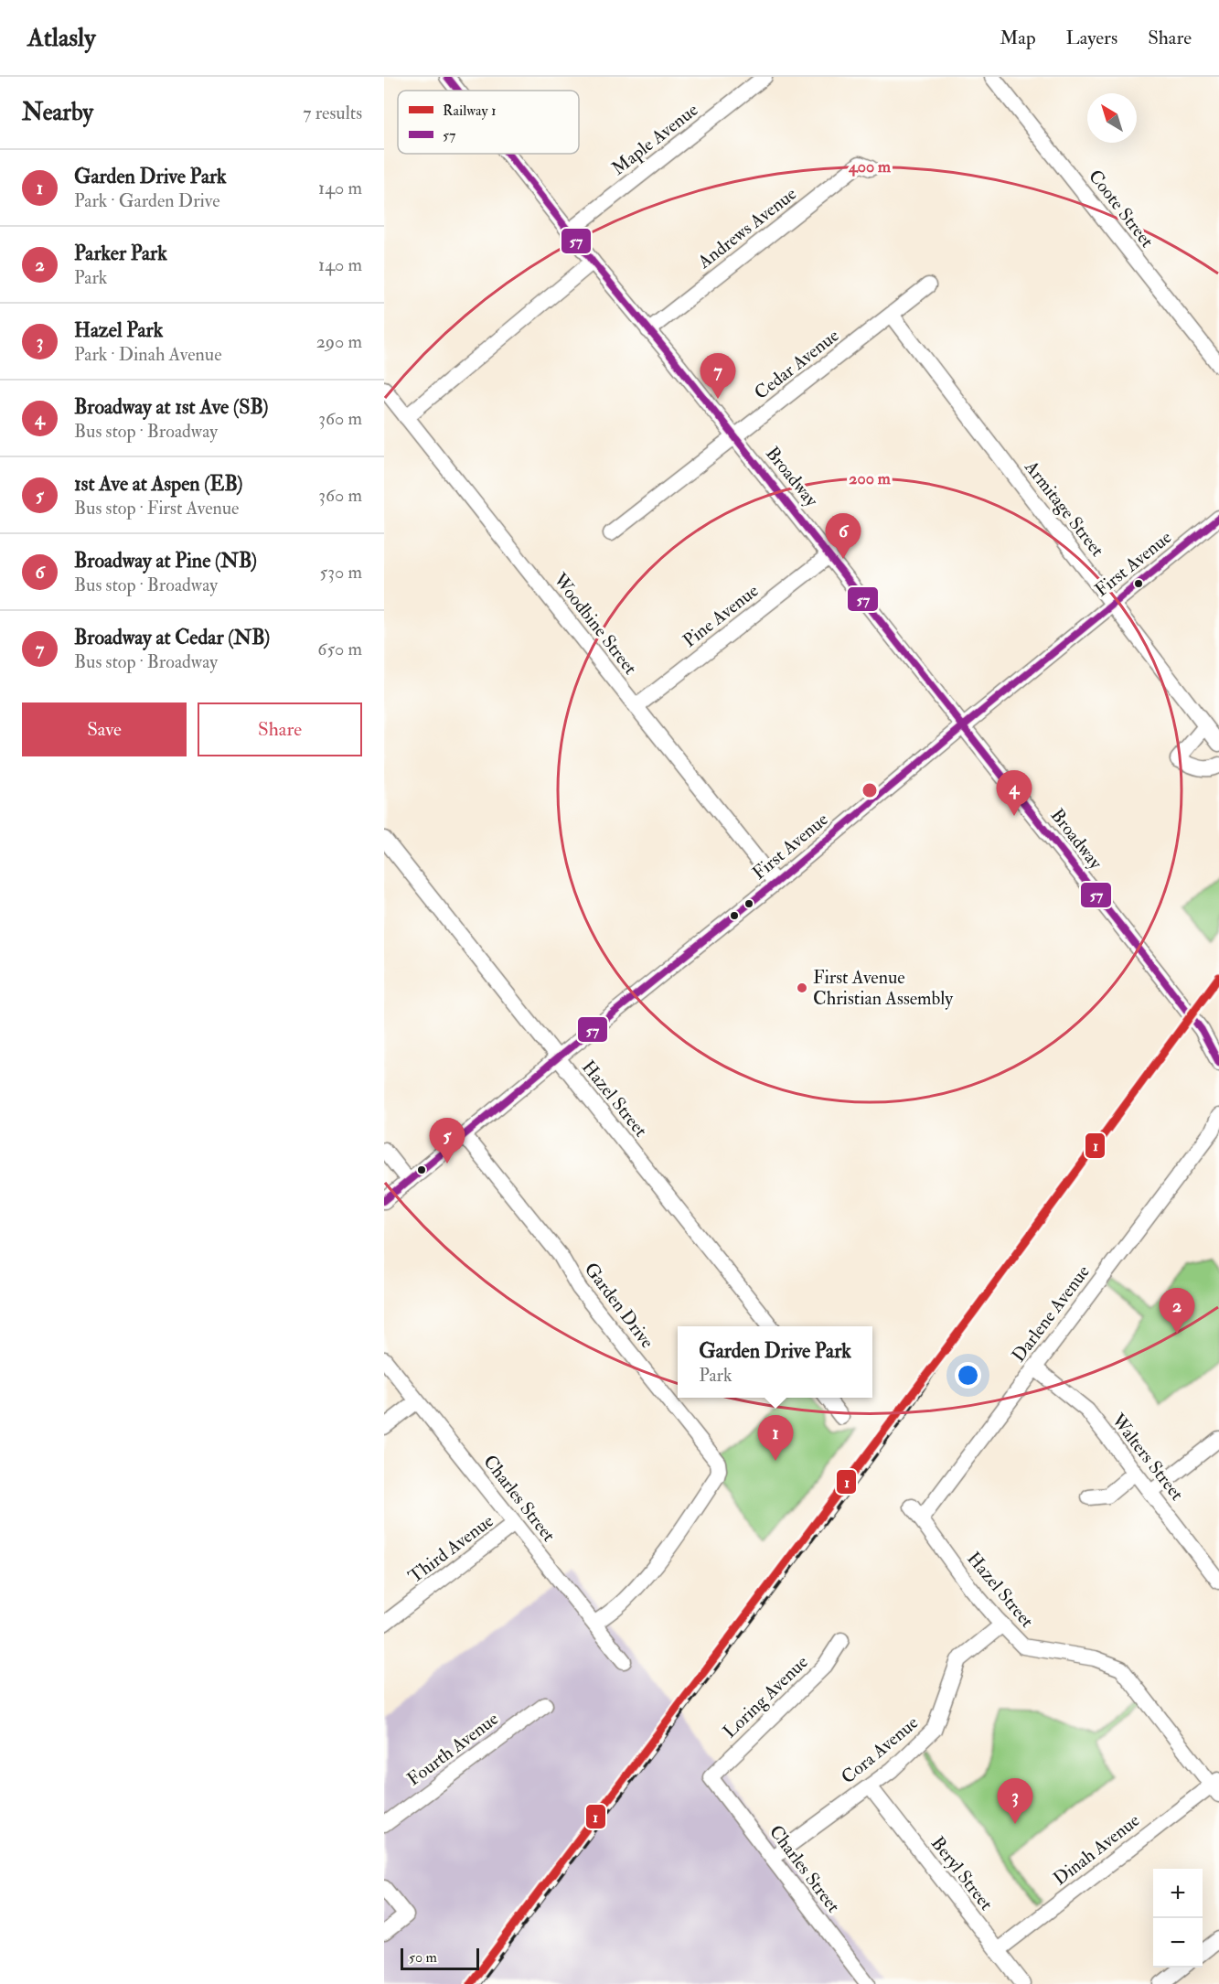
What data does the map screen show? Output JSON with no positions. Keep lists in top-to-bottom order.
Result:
{
  "streets": {
    "street": [
      "Maple Avenue",
      "Coote Street",
      "Andrews Avenue",
      "Cedar Avenue",
      "Broadway",
      "Armitage Street",
      "First Avenue",
      "Pine Avenue",
      "Woodbine Street",
      "Hazel Street",
      "Garden Drive",
      "Darlene Avenue",
      "Walters Street",
      "Charles Street",
      "Third Avenue",
      "Loring Avenue",
      "Fourth Avenue",
      "Cora Avenue",
      "Dinah Avenue",
      "Beryl Street"
    ]
  },
  "crossings": [
    ["Maple Avenue", "Broadway"],
    ["Andrews Avenue", "Broadway"],
    ["Cedar Avenue", "Broadway"],
    ["Cedar Avenue", "Armitage Street"],
    ["Broadway", "First Avenue"],
    ["Broadway", "Pine Avenue"],
    ["Armitage Street", "First Avenue"],
    ["First Avenue", "Woodbine Street"],
    ["First Avenue", "Hazel Street"],
    ["First Avenue", "Garden Drive"],
    ["Pine Avenue", "Woodbine Street"],
    ["Hazel Street", "Darlene Avenue"],
    ["Hazel Street", "Cora Avenue"],
    ["Hazel Street", "Dinah Avenue"],
    ["Garden Drive", "Charles Street"],
    ["Darlene Avenue", "Walters Street"],
    ["Charles Street", "Third Avenue"],
    ["Charles Street", "Loring Avenue"],
    ["Charles Street", "Cora Avenue"],
    ["Cora Avenue", "Beryl Street"],
    ["Dinah Avenue", "Beryl Street"]
  ],
  "places": ["First Avenue Christian Assembly"],
  "lines": ["transit line 57", "rail line 1"],
  "legend": ["Railway 1", "57"],
  "scale_bar": "50 m",
  "north": "top left",
  "page": {
    "header": "Atlasly",
    "nav": ["Map", "Layers", "Share"],
    "heading": ["Nearby", "7 results"],
    "list": [
      {
        "mark": "1",
        "name": "Garden Drive Park",
        "note": "Park · Garden Drive",
        "value": "140 m"
      },
      {
        "mark": "2",
        "name": "Parker Park",
        "note": "Park",
        "value": "140 m"
      },
      {
        "mark": "3",
        "name": "Hazel Park",
        "note": "Park · Dinah Avenue",
        "value": "290 m"
      },
      {
        "mark": "4",
        "name": "Broadway at 1st Ave (SB)",
        "note": "Bus stop · Broadway",
        "value": "360 m"
      },
      {
        "mark": "5",
        "name": "1st Ave at Aspen (EB)",
        "note": "Bus stop · First Avenue",
        "value": "360 m"
      },
      {
        "mark": "6",
        "name": "Broadway at Pine (NB)",
        "note": "Bus stop · Broadway",
        "value": "530 m"
      },
      {
        "mark": "7",
        "name": "Broadway at Cedar (NB)",
        "note": "Bus stop · Broadway",
        "value": "650 m"
      }
    ],
    "pins": [
      "7",
      "6",
      "4",
      "5",
      "2",
      "1",
      "3"
    ],
    "buttons": ["Save", "Share"],
    "popup": ["Garden Drive Park", "Park"],
    "map_buttons": ["+", "−"],
    "scale": "50 m"
  },
  "rings": ["400 m", "200 m"]
}
